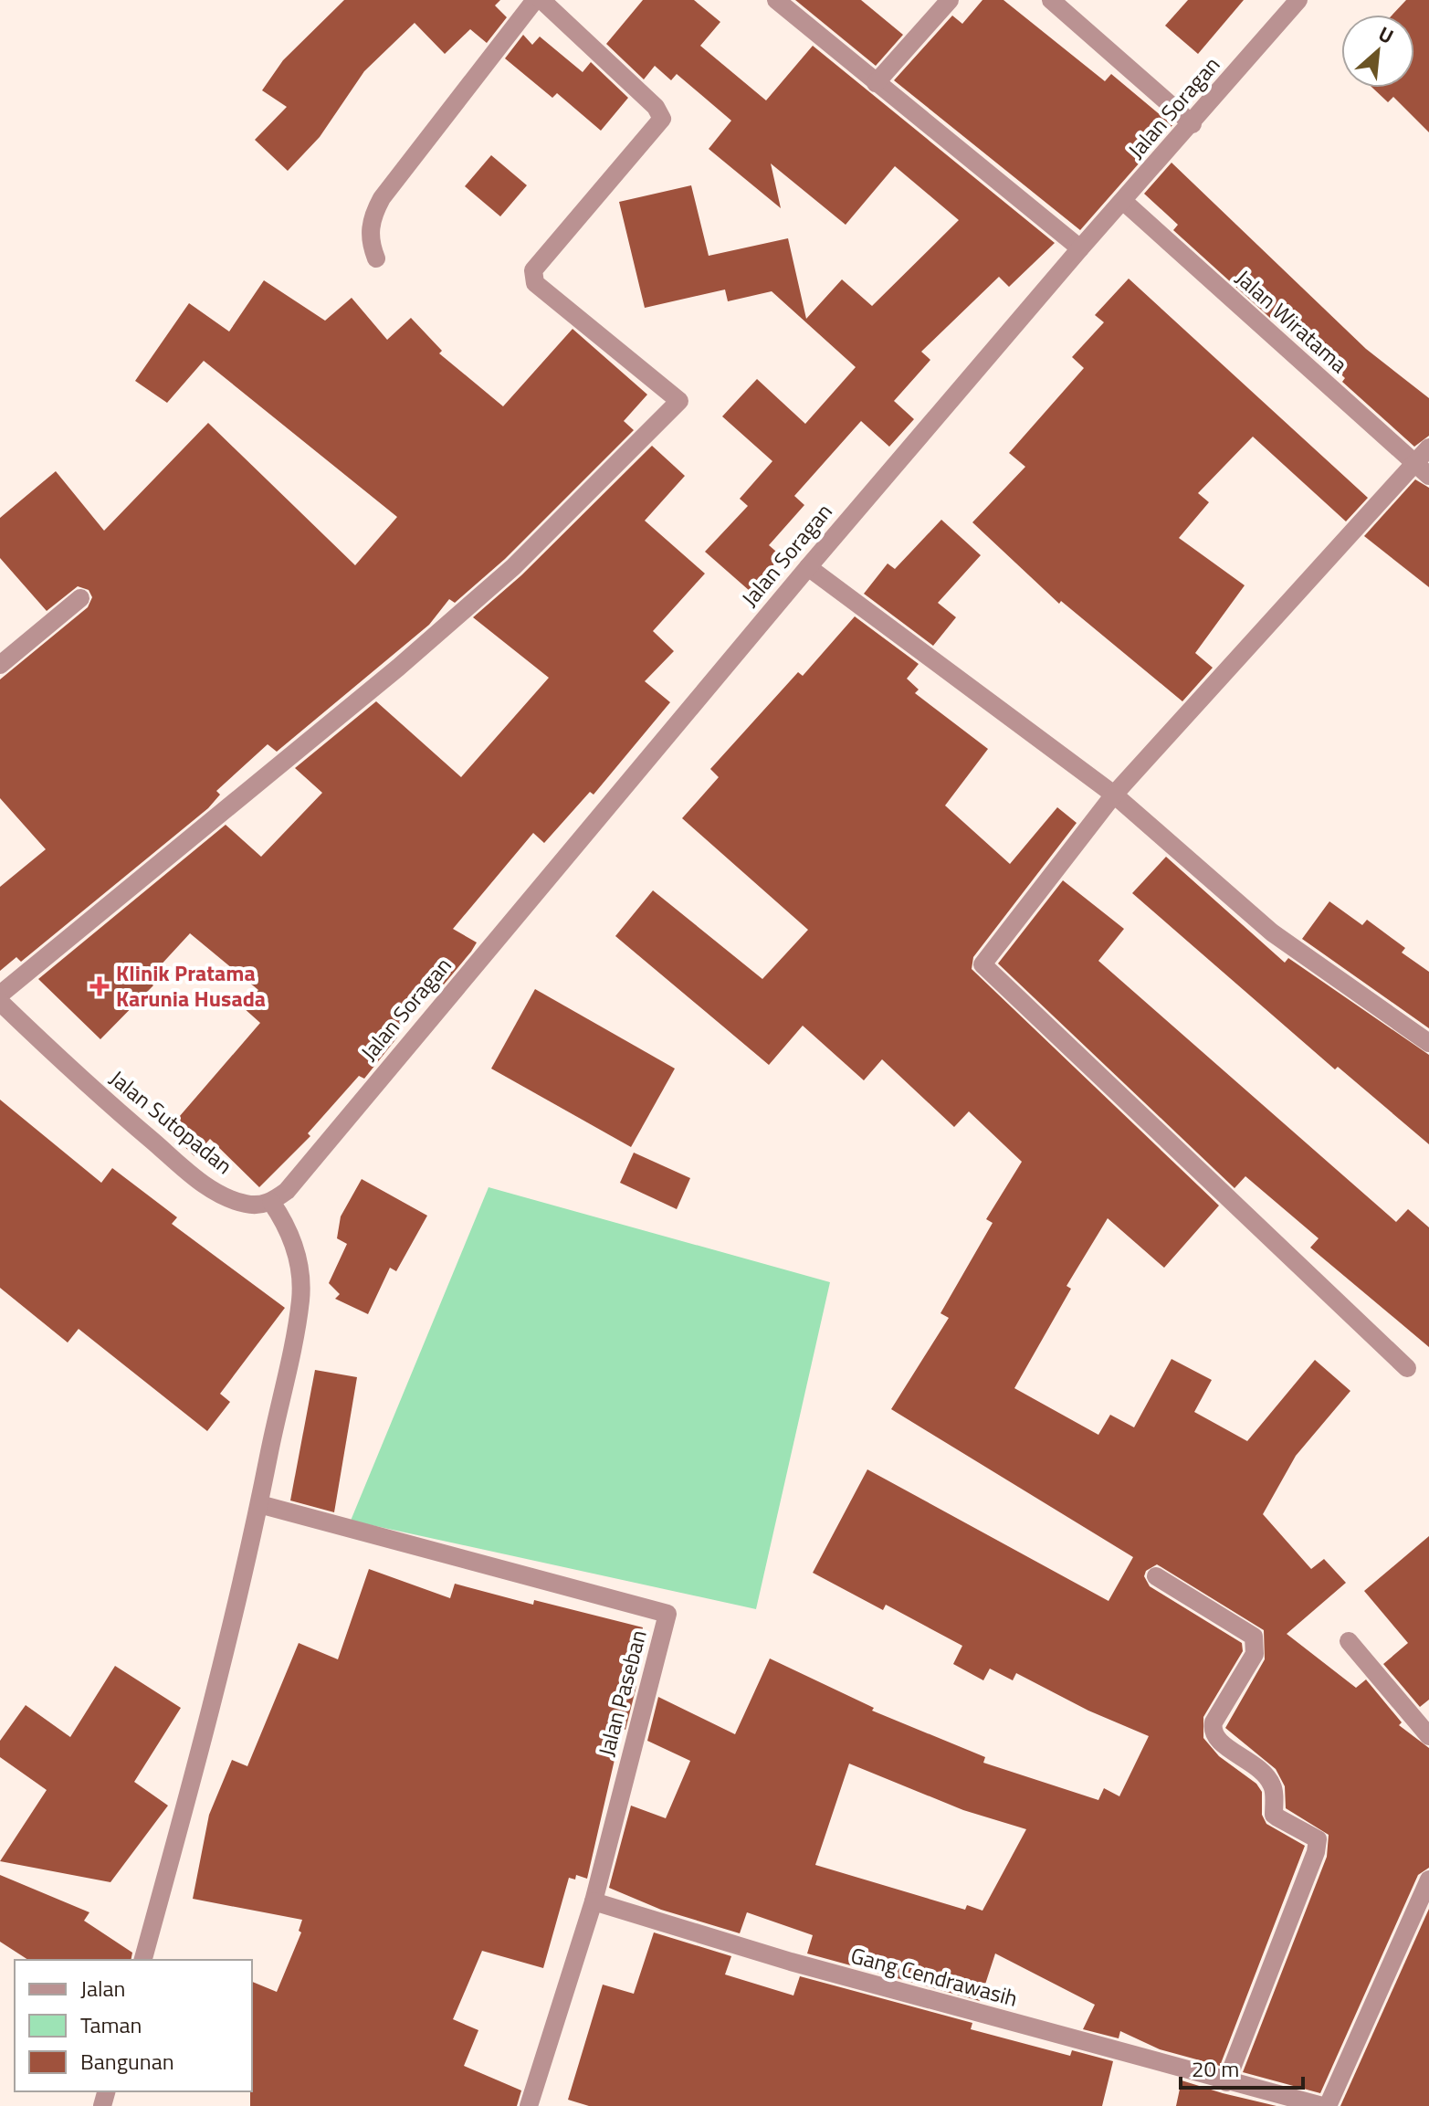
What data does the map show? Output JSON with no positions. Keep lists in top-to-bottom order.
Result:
{
  "streets": {
    "street": [
      "Jalan Soragan",
      "Jalan Wiratama",
      "Jalan Sutopadan",
      "Jalan Paseban",
      "Gang Cendrawasih"
    ]
  },
  "crossings": [
    ["Jalan Soragan", "Jalan Wiratama"],
    ["Jalan Soragan", "Jalan Sutopadan"],
    ["Jalan Paseban", "Gang Cendrawasih"]
  ],
  "places": {
    "health": ["Klinik Pratama Karunia Husada"]
  },
  "legend": ["Jalan", "Taman", "Bangunan"],
  "scale_bar": "20 m",
  "north": "top right"
}
